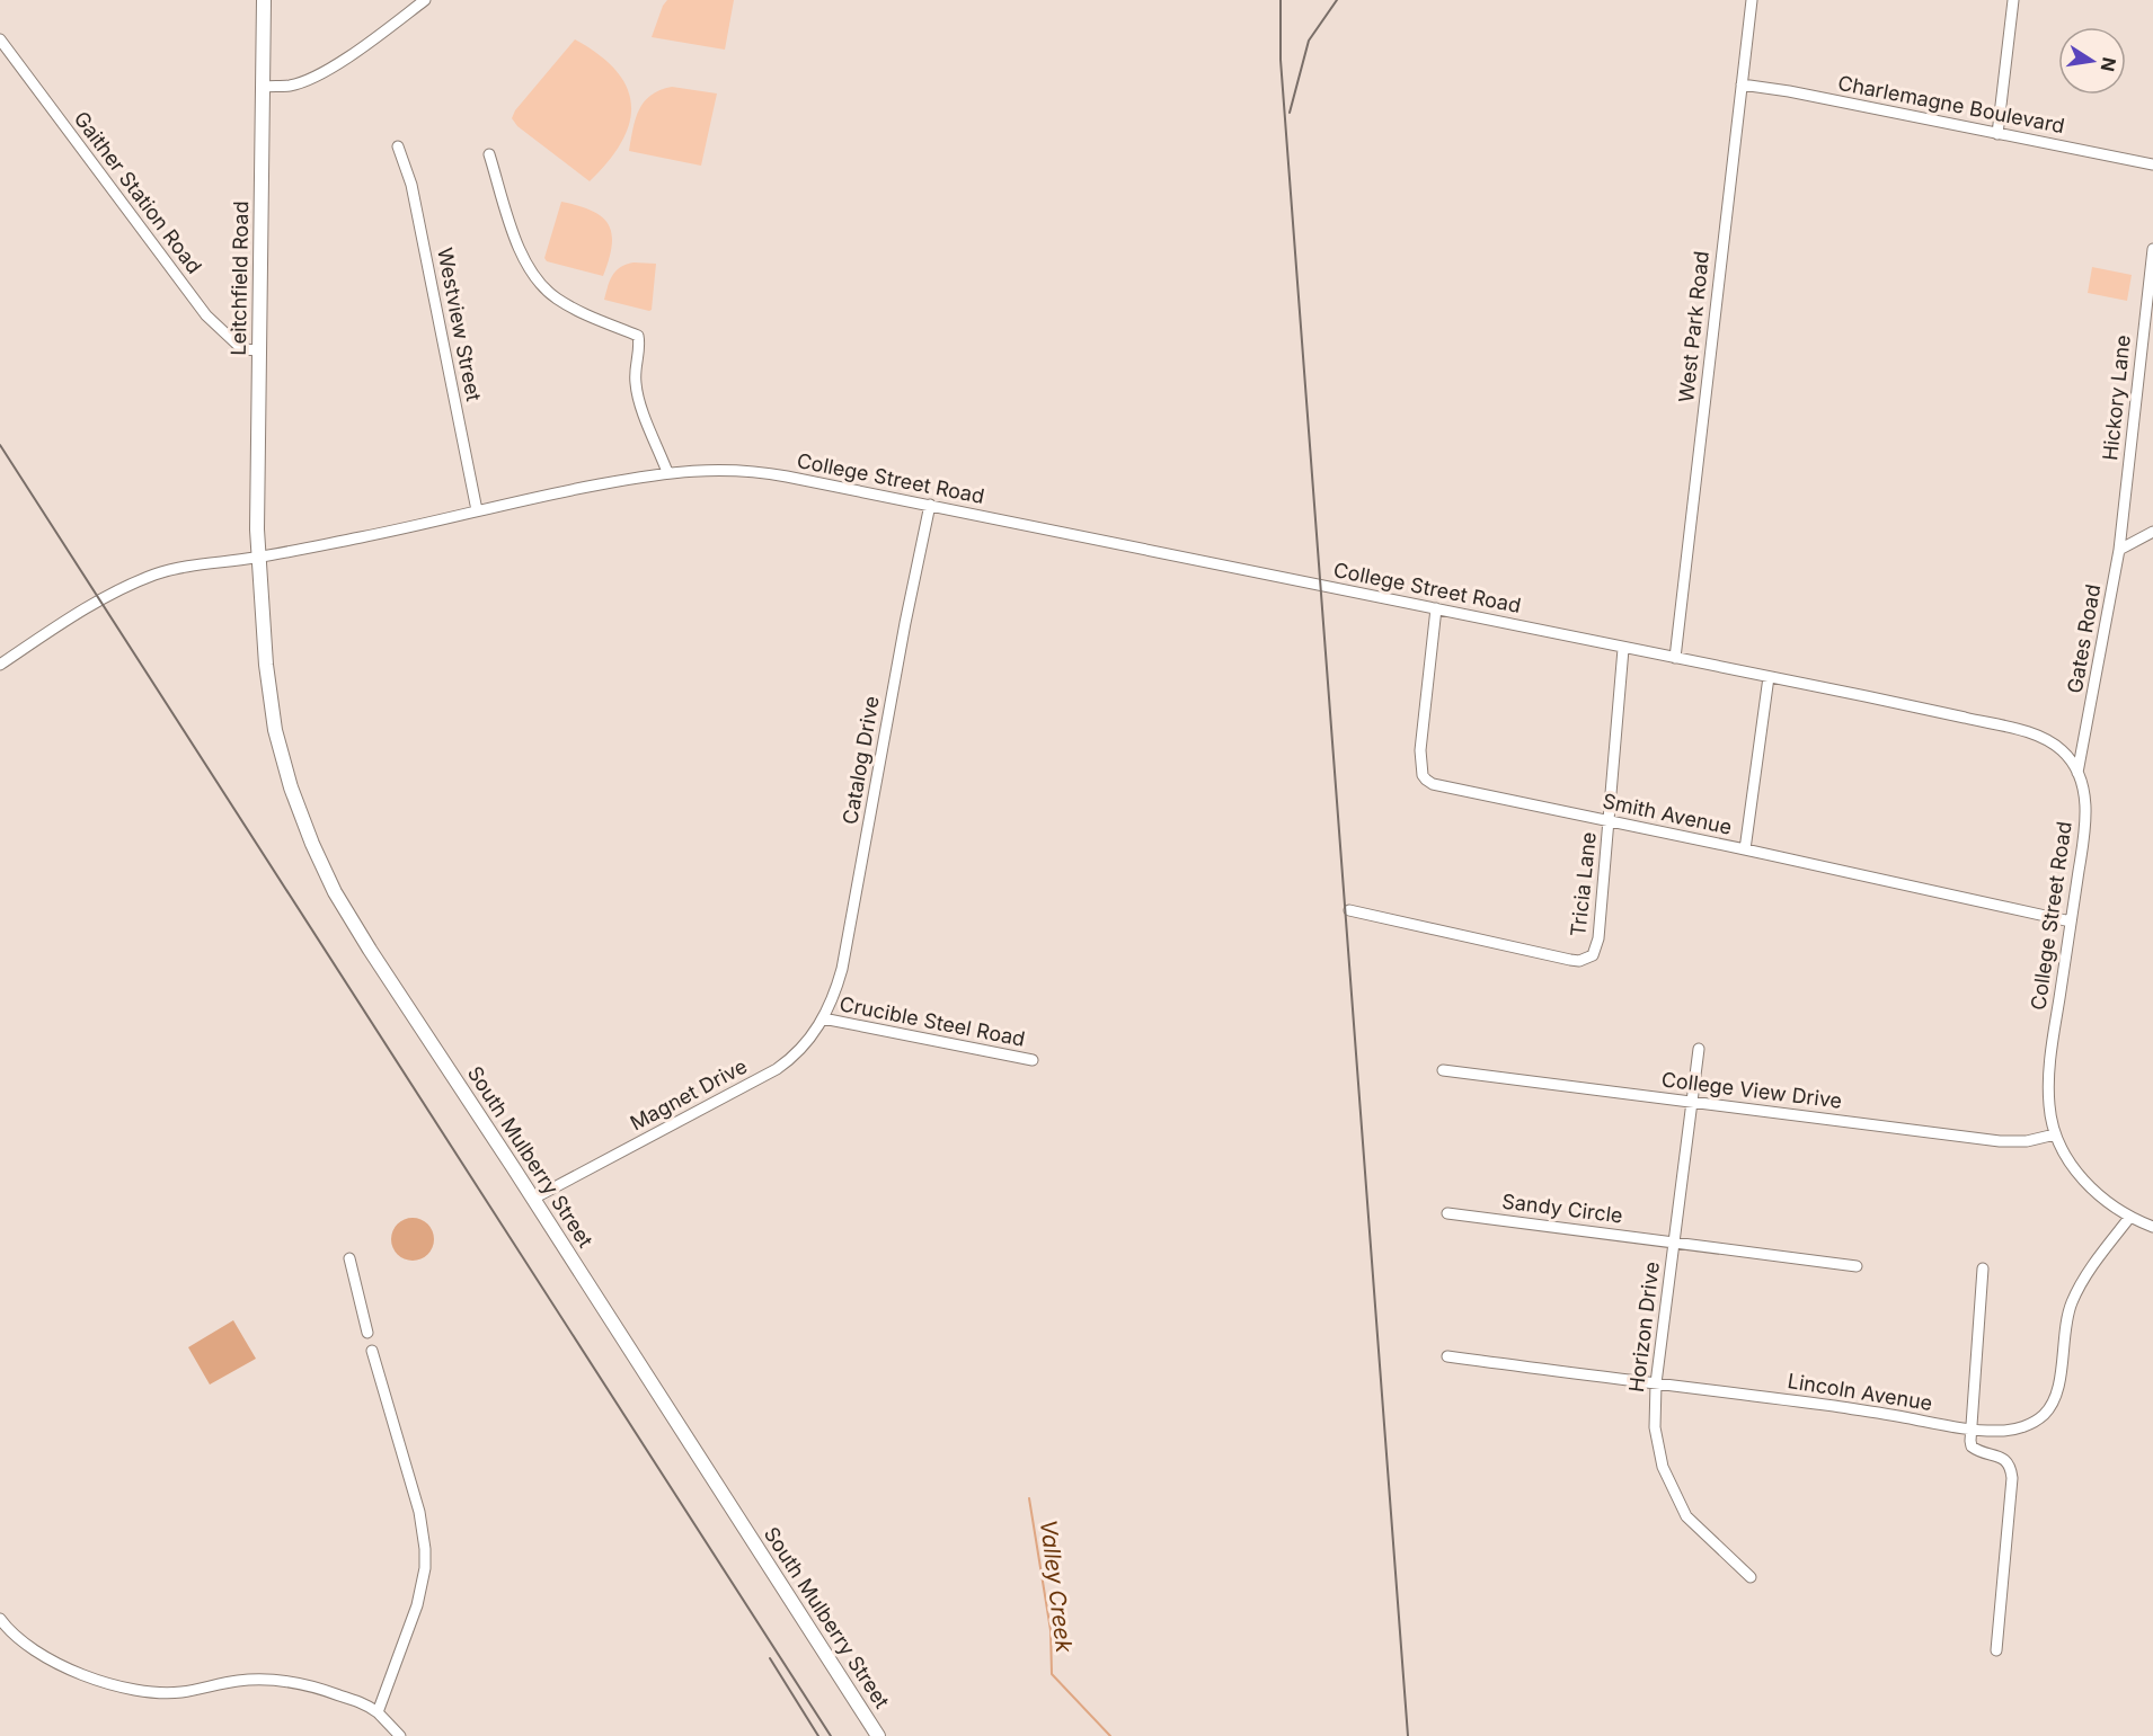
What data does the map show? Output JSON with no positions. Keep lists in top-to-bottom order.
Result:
{
  "streets": {
    "main road": ["Leitchfield Road", "South Mulberry Street"],
    "street": [
      "Charlemagne Boulevard",
      "Gaither Station Road",
      "Westview Street",
      "West Park Road",
      "Hickory Lane",
      "College Street Road",
      "Gates Road",
      "Catalog Drive",
      "Smith Avenue",
      "Tricia Lane",
      "Crucible Steel Road",
      "College View Drive",
      "Magnet Drive",
      "Sandy Circle",
      "Horizon Drive",
      "Lincoln Avenue"
    ]
  },
  "crossings": [
    ["Charlemagne Boulevard", "West Park Road"],
    ["Gaither Station Road", "Leitchfield Road"],
    ["Leitchfield Road", "College Street Road"],
    ["Leitchfield Road", "South Mulberry Street"],
    ["Westview Street", "College Street Road"],
    ["West Park Road", "College Street Road"],
    ["Hickory Lane", "Gates Road"],
    ["College Street Road", "Gates Road"],
    ["College Street Road", "Catalog Drive"],
    ["College Street Road", "Smith Avenue"],
    ["College Street Road", "Tricia Lane"],
    ["College Street Road", "College View Drive"],
    ["College Street Road", "South Mulberry Street"],
    ["College Street Road", "Lincoln Avenue"],
    ["Catalog Drive", "Crucible Steel Road"],
    ["Catalog Drive", "Magnet Drive"],
    ["Smith Avenue", "Tricia Lane"],
    ["Crucible Steel Road", "Magnet Drive"],
    ["College View Drive", "Horizon Drive"],
    ["Magnet Drive", "South Mulberry Street"],
    ["Sandy Circle", "Horizon Drive"],
    ["Horizon Drive", "Lincoln Avenue"]
  ],
  "water": ["Valley Creek"],
  "north": "right"
}
